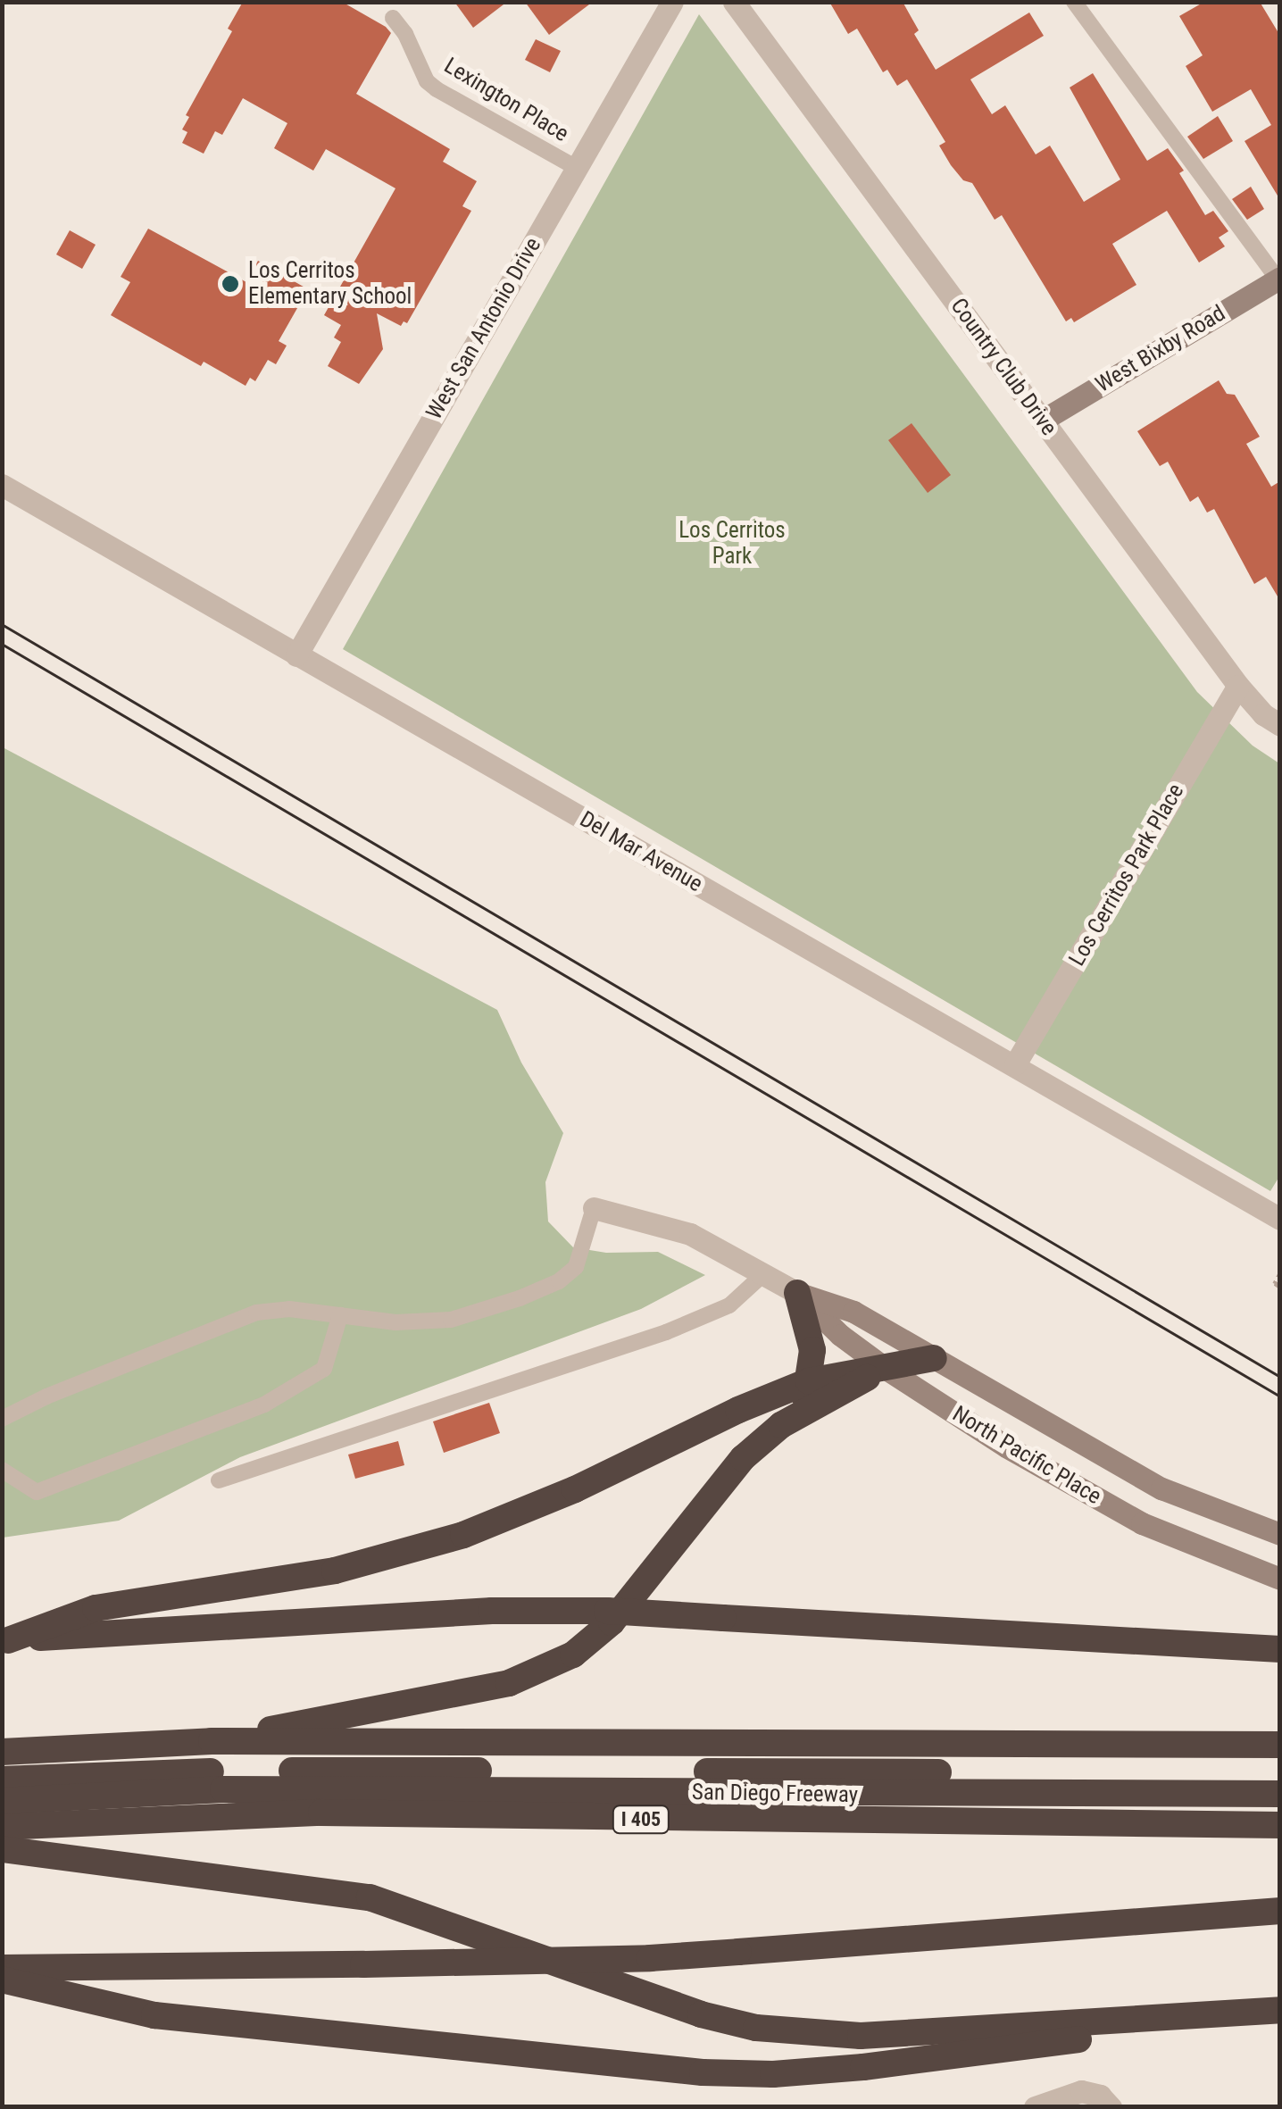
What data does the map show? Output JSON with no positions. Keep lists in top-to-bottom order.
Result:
{
  "streets": {
    "highway": ["San Diego Freeway", "I 405"],
    "main road": ["West Bixby Road", "North Pacific Place"],
    "street": [
      "West San Antonio Drive",
      "Country Club Drive",
      "Del Mar Avenue",
      "Los Cerritos Park Place"
    ],
    "lane": ["Lexington Place"]
  },
  "crossings": [
    ["Lexington Place", "West San Antonio Drive"],
    ["West San Antonio Drive", "Del Mar Avenue"],
    ["West Bixby Road", "Country Club Drive"],
    ["Country Club Drive", "Los Cerritos Park Place"],
    ["Del Mar Avenue", "Los Cerritos Park Place"]
  ],
  "parks": ["Los Cerritos Park"],
  "places": ["Los Cerritos Elementary School"]
}
